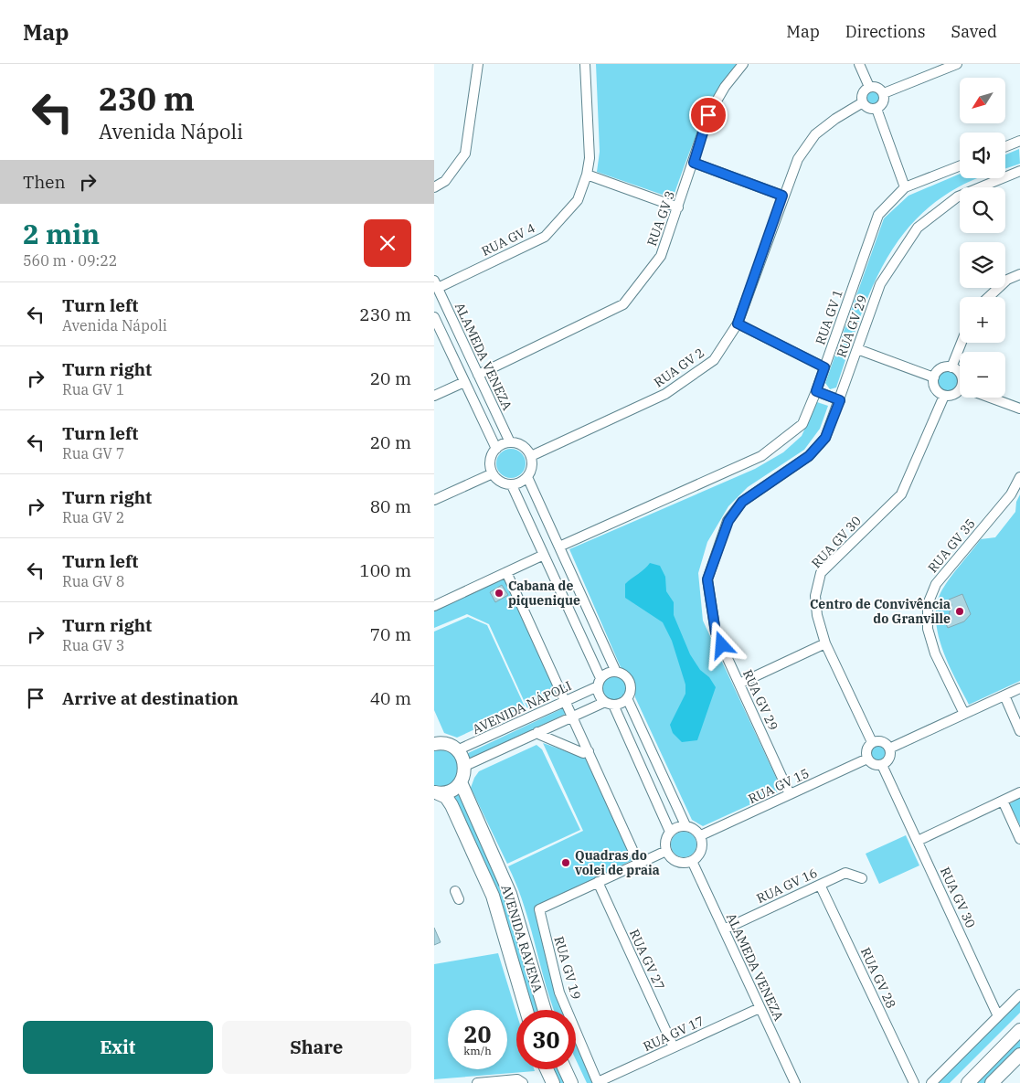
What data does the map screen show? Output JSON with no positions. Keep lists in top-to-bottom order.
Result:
{
  "streets": {
    "main road": ["AVENIDA RAVENA"],
    "street": [
      "RUA GV 3",
      "RUA GV 4",
      "RUA GV 1",
      "RUA GV 29",
      "ALAMEDA VENEZA",
      "RUA GV 2",
      "RUA GV 30",
      "RUA GV 35",
      "AVENIDA NÁPOLI",
      "RUA GV 15",
      "RUA GV 16",
      "RUA GV 27",
      "RUA GV 19",
      "RUA GV 28",
      "RUA GV 17"
    ]
  },
  "crossings": [
    ["RUA GV 3", "ALAMEDA VENEZA"],
    ["RUA GV 4", "ALAMEDA VENEZA"],
    ["RUA GV 29", "RUA GV 15"],
    ["ALAMEDA VENEZA", "RUA GV 2"],
    ["ALAMEDA VENEZA", "RUA GV 15"],
    ["ALAMEDA VENEZA", "RUA GV 16"],
    ["ALAMEDA VENEZA", "RUA GV 17"],
    ["RUA GV 30", "RUA GV 15"],
    ["RUA GV 16", "RUA GV 28"],
    ["RUA GV 27", "RUA GV 19"],
    ["RUA GV 27", "RUA GV 17"],
    ["RUA GV 19", "RUA GV 17"]
  ],
  "places": ["Cabana de piquenique", "Centro de Convivência do Granville", "Quadras do volei de praia"],
  "north": "bottom left",
  "page": {
    "header": "Map",
    "nav": ["Map", "Directions", "Saved"],
    "turn": ["230 m", "Avenida Nápoli"],
    "map_buttons": ["+", "−"],
    "then": "Then",
    "heading": ["2 min", "560 m · 09:22"],
    "list": [
      {
        "name": "Turn left",
        "note": "Avenida Nápoli",
        "value": "230 m"
      },
      {
        "name": "Turn right",
        "note": "Rua GV 1",
        "value": "20 m"
      },
      {
        "name": "Turn left",
        "note": "Rua GV 7",
        "value": "20 m"
      },
      {
        "name": "Turn right",
        "note": "Rua GV 2",
        "value": "80 m"
      },
      {
        "name": "Turn left",
        "note": "Rua GV 8",
        "value": "100 m"
      },
      {
        "name": "Turn right",
        "note": "Rua GV 3",
        "value": "70 m"
      },
      {
        "name": "Arrive at destination",
        "value": "40 m"
      }
    ],
    "speed": "20 km/h",
    "limit": "30",
    "buttons": ["Exit", "Share"]
  }
}
